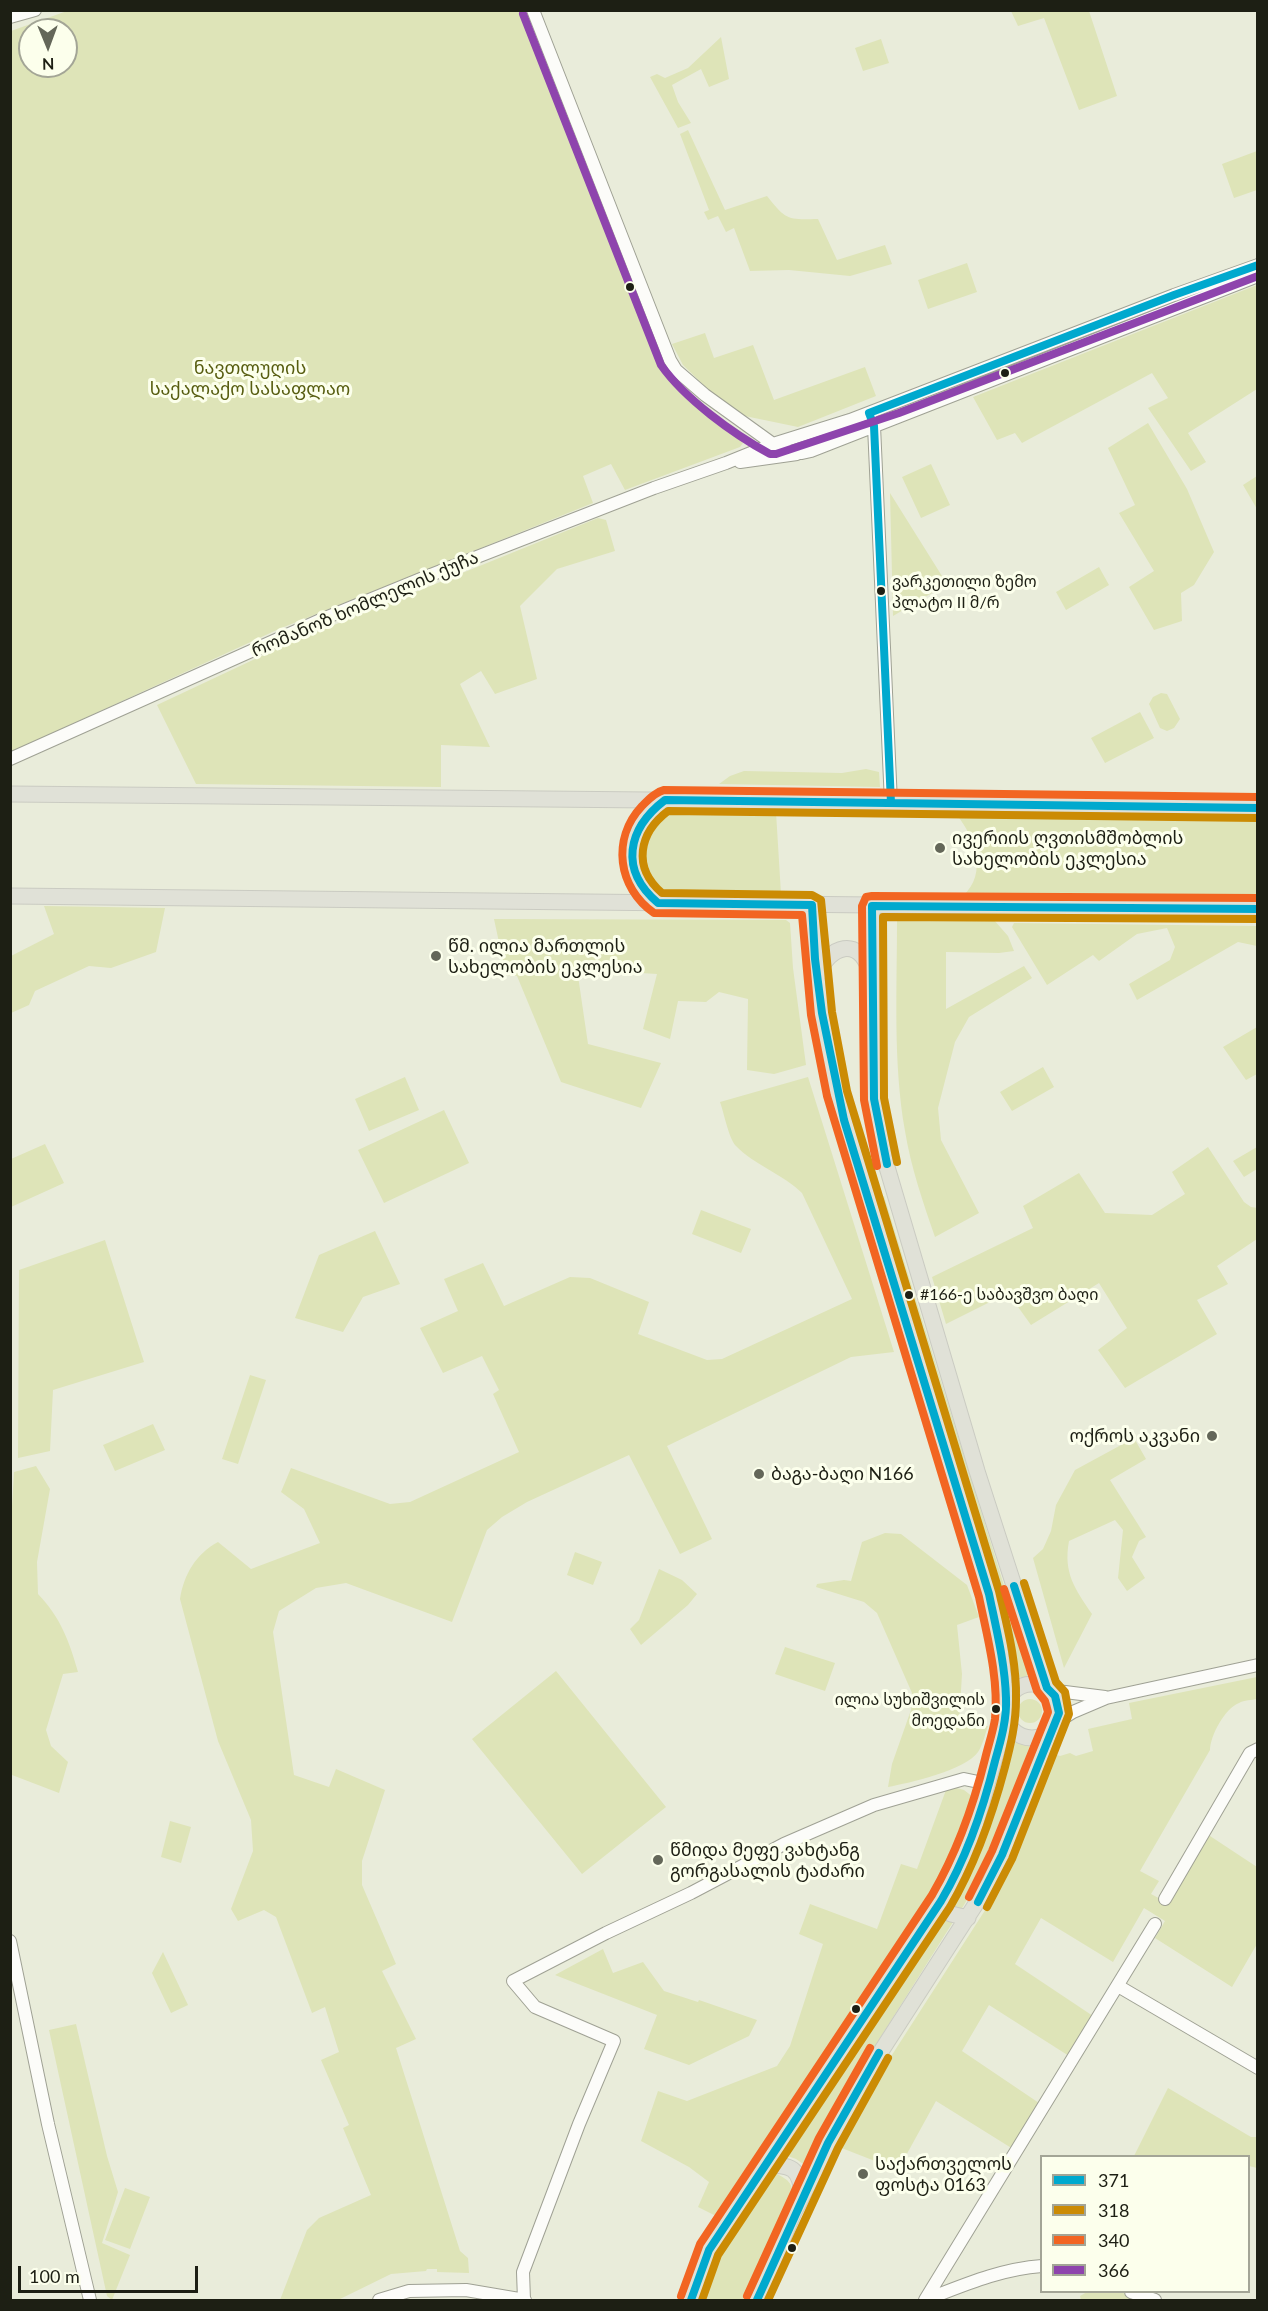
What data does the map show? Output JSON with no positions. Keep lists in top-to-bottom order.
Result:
{
  "streets": {
    "street": ["რომანოზ ხომლელის ქუჩა"]
  },
  "parks": ["ნავთლუღის საქალაქო სასაფლაო"],
  "places": [
    "ვარკეთილი ზემო პლატო II მ/რ",
    "ივერიის ღვთისმშობლის სახელობის ეკლესია",
    "წმ. ილია მართლის სახელობის ეკლესია",
    "#166-ე საბავშვო ბაღი",
    "ოქროს აკვანი",
    "ბაგა-ბაღი N166",
    "ილია სუხიშვილის მოედანი",
    "წმიდა მეფე ვახტანგ გორგასალის ტაძარი",
    "საქართველოს ფოსტა 0163"
  ],
  "lines": [
    "transit line 366",
    "transit line 371",
    "transit line 340",
    "transit line 318"
  ],
  "legend": [
    "371",
    "318",
    "340",
    "366"
  ],
  "scale_bar": "100 m",
  "north": "bottom"
}
